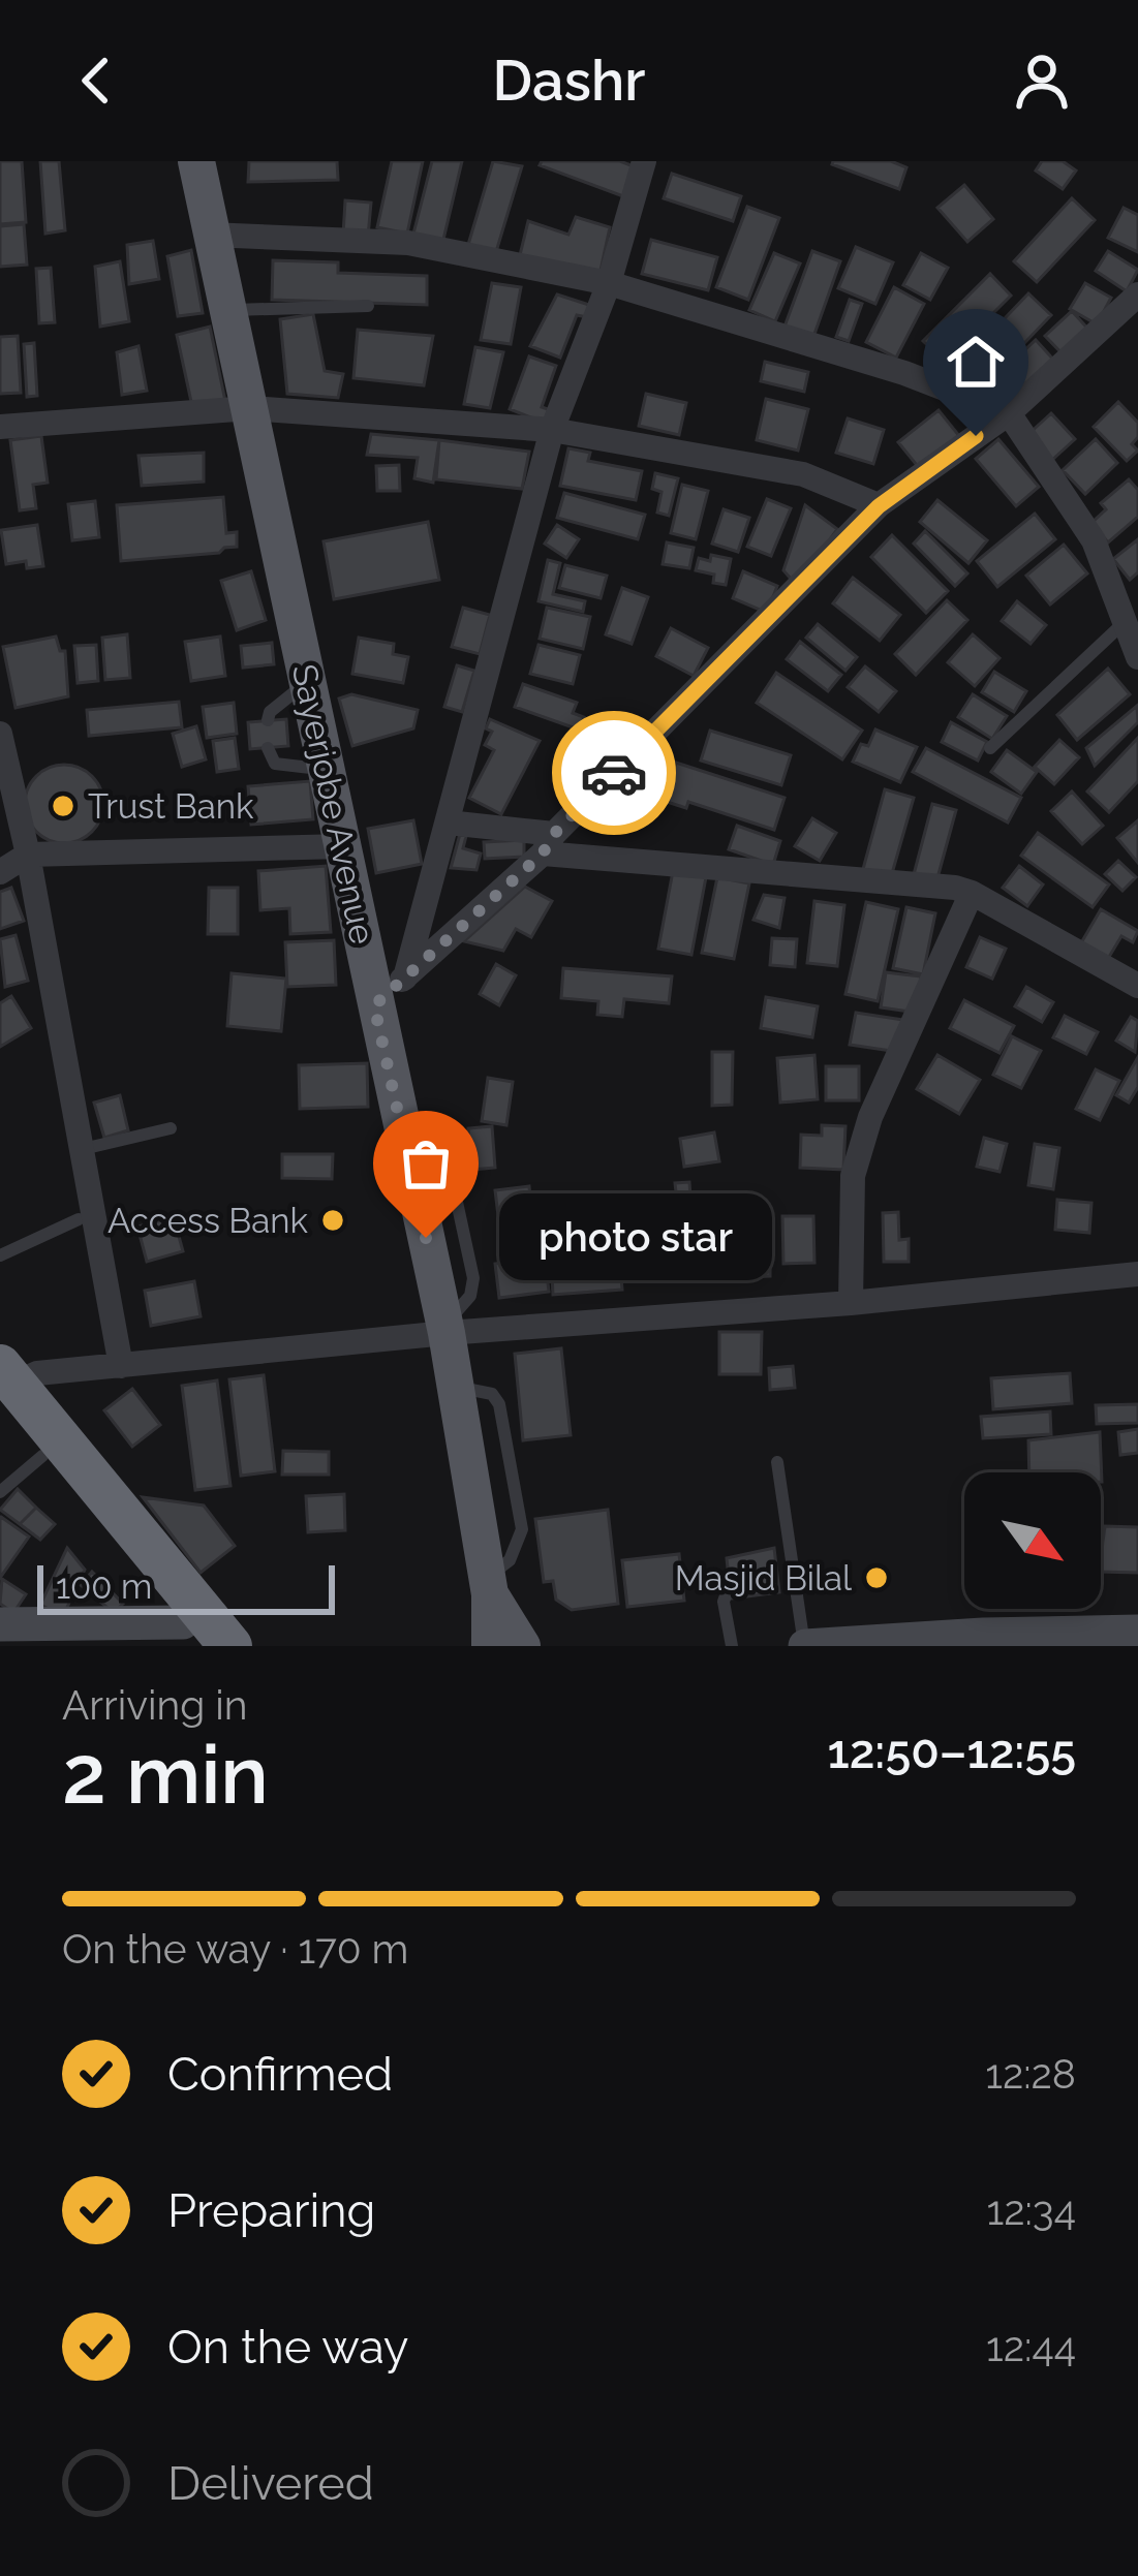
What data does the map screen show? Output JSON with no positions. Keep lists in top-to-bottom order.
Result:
{
  "streets": {
    "main road": ["Sayerjobe Avenue"]
  },
  "places": [
    "Trust Bank",
    "Access Bank",
    "photo star",
    "Masjid Bilal"
  ],
  "scale_bar": "100 m",
  "north": "bottom right",
  "page": {
    "header": "Dashr",
    "bubble": "photo star",
    "scale": "100 m",
    "heading": ["2 min", "Arriving in", "12:50–12:55"],
    "bar": "On the way · 170 m",
    "list": [
      ["Confirmed", "12:28"],
      ["Preparing", "12:34"],
      ["On the way", "12:44"],
      "Delivered"
    ]
  }
}
